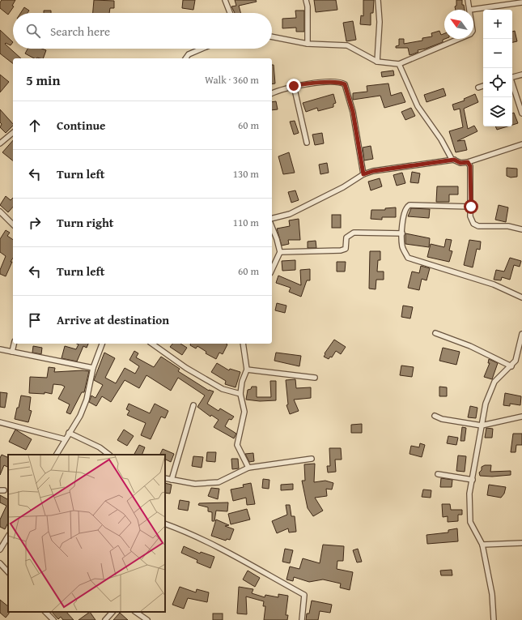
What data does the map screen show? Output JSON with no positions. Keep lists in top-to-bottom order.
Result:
{
  "north": "top left",
  "page": {
    "map_buttons": ["+", "−"],
    "search": "Search here",
    "heading": ["5 min", "Walk · 360 m"],
    "list": [
      ["Continue", "60 m"],
      ["Turn left", "130 m"],
      ["Turn right", "110 m"],
      ["Turn left", "60 m"],
      "Arrive at destination"
    ]
  }
}
